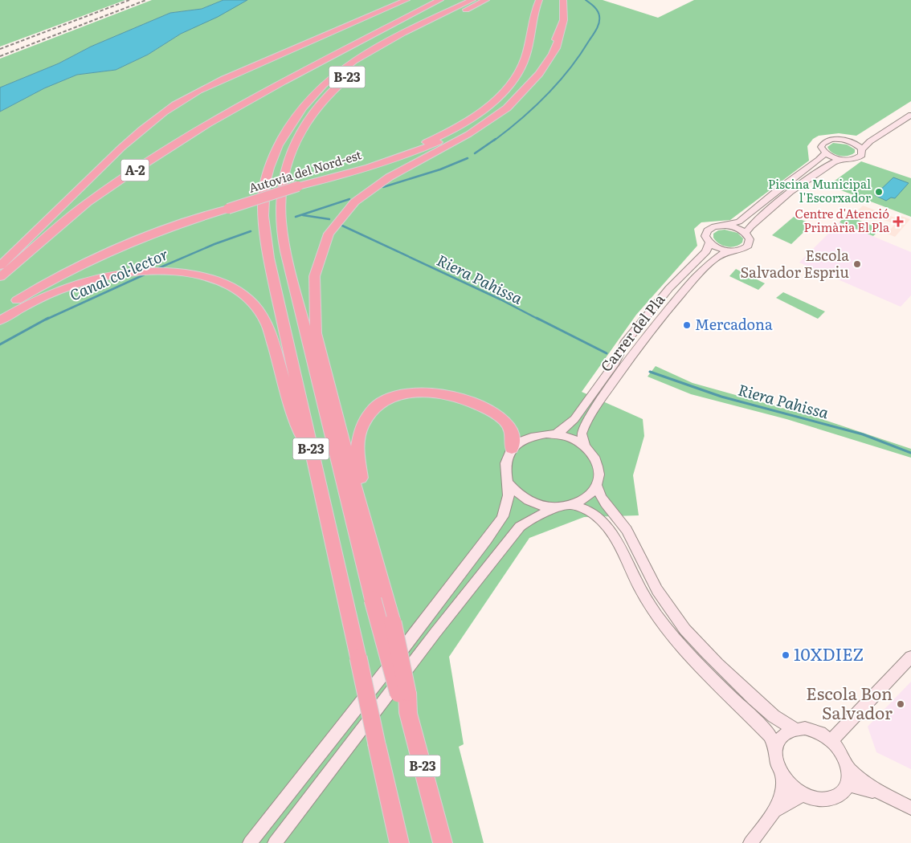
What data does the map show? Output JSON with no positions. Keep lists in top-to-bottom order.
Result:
{
  "streets": {
    "highway": ["B-23", "A-2", "Autovia del Nord-est"],
    "main road": ["Carrer del Pla"]
  },
  "water": ["Canal col·lector", "Riera Pahissa"],
  "places": {
    "other": [
      "Piscina Municipal l'Escorxador",
      "Escola Salvador Espriu",
      "Mercadona",
      "10XDIEZ",
      "Escola Bon Salvador"
    ],
    "health": ["Centre d'Atenció Primària El Pla"]
  }
}
